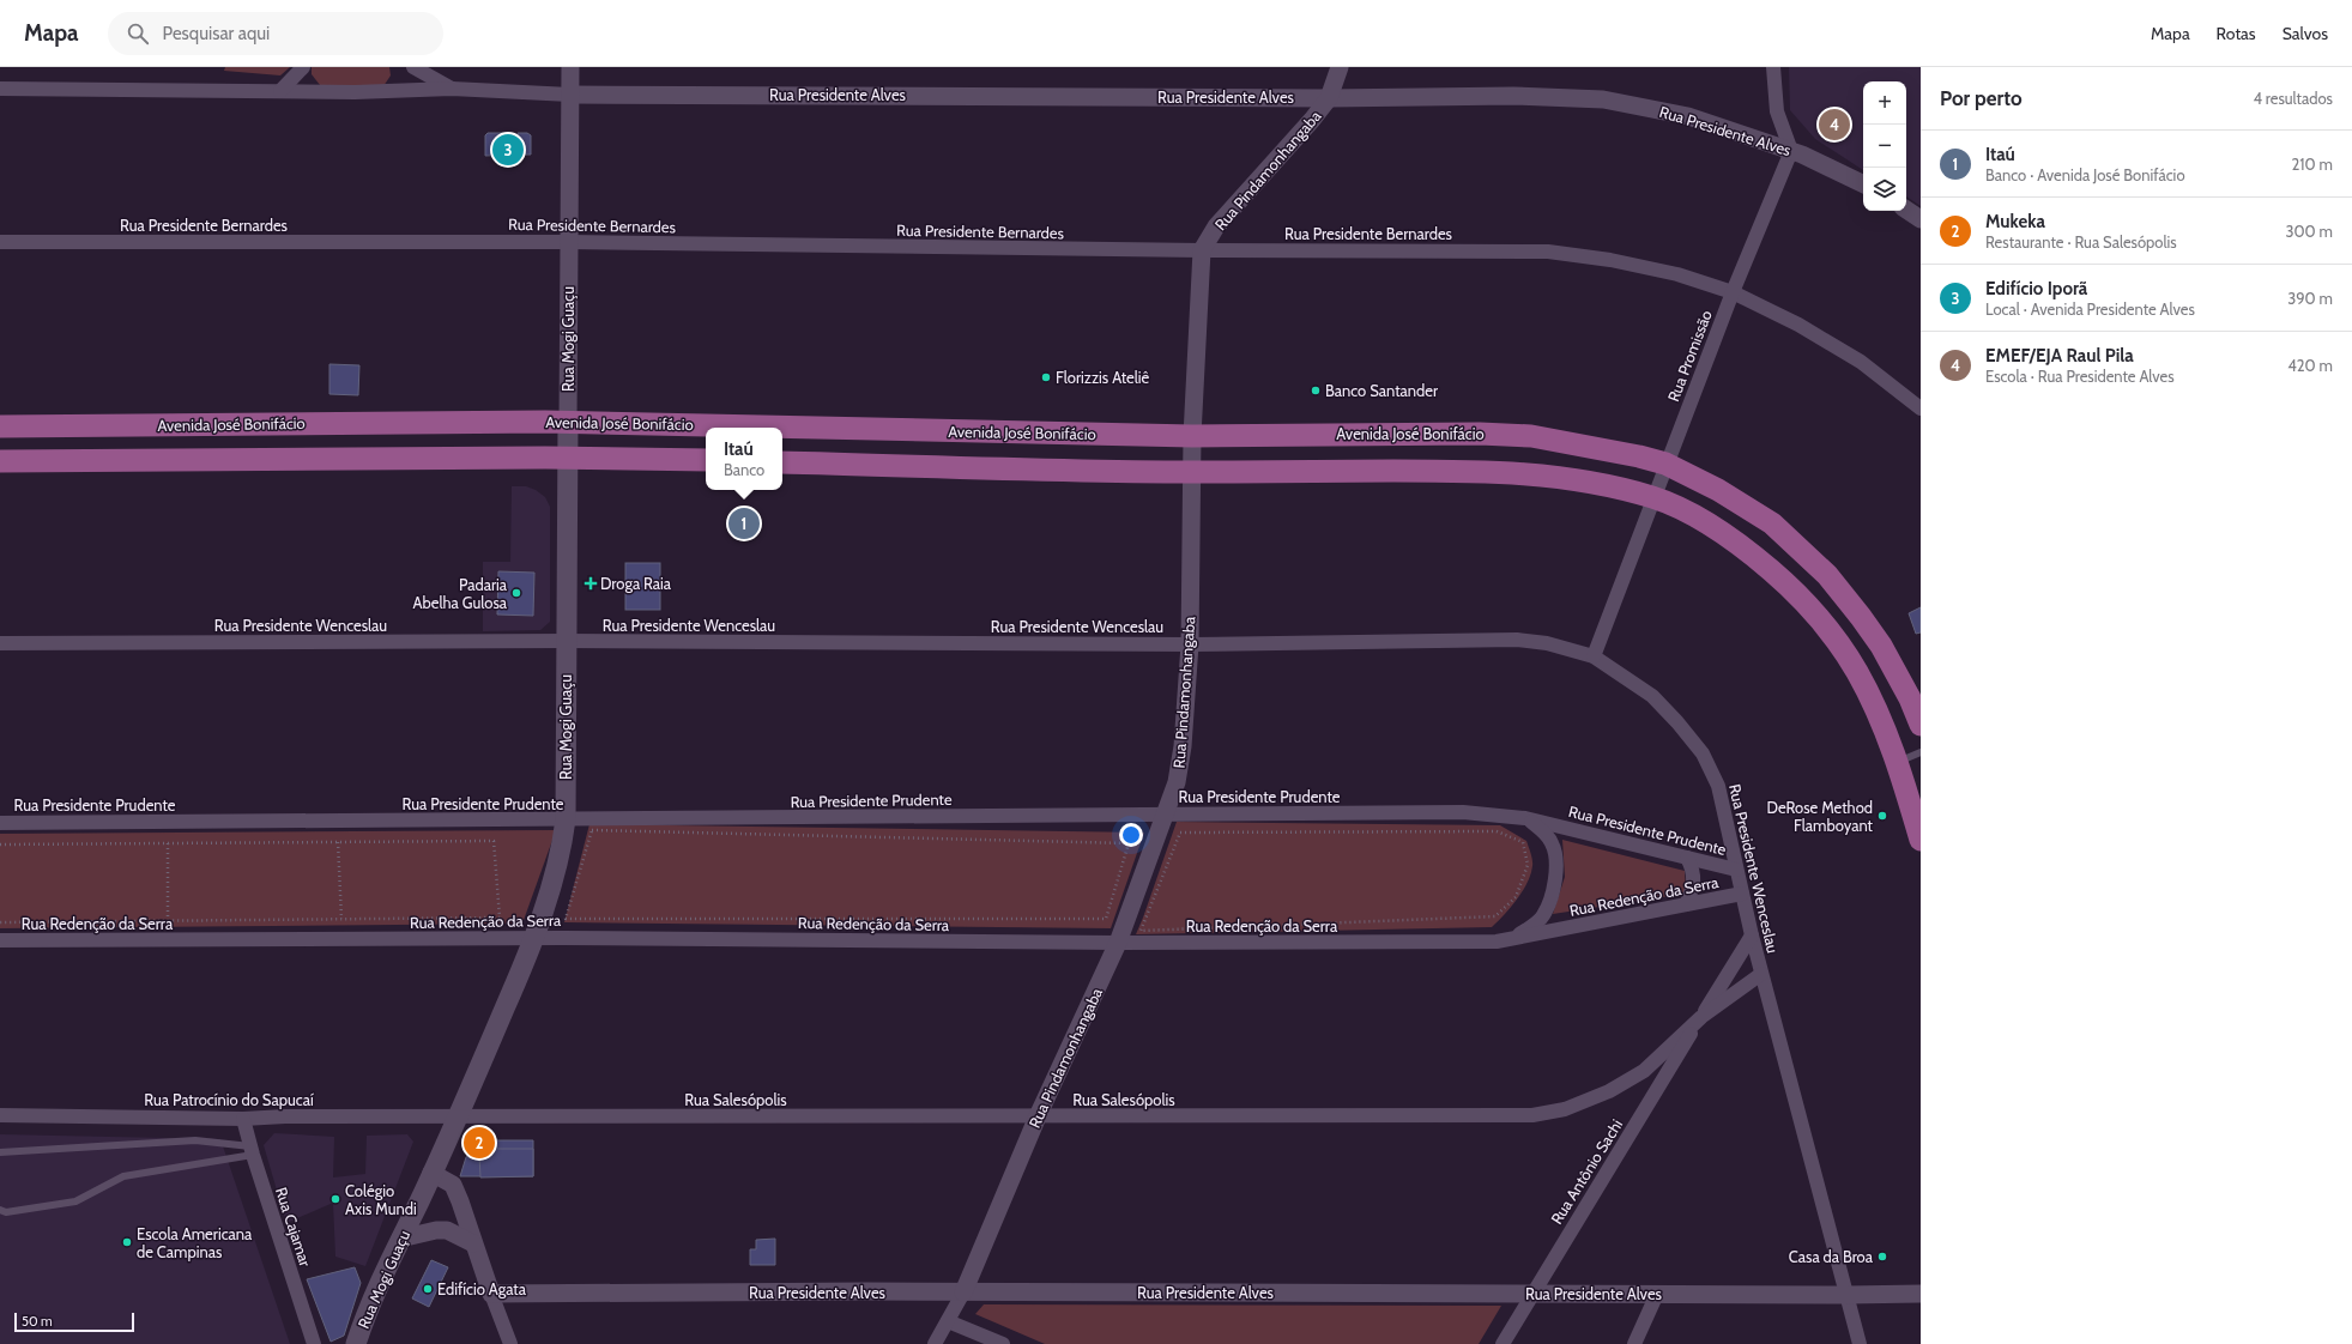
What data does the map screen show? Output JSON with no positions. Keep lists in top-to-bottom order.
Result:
{
  "streets": {
    "main road": ["Rua Mogi Guaçu", "Avenida José Bonifácio"],
    "street": [
      "Rua Presidente Alves",
      "Rua Pindamonhangaba",
      "Rua Presidente Bernardes",
      "Rua Promissão",
      "Rua Presidente Wenceslau",
      "Rua Presidente Prudente",
      "Rua Redenção da Serra",
      "Rua Patrocínio do Sapucaí",
      "Rua Salesópolis",
      "Rua Antônio Sachi",
      "Rua Cajamar"
    ]
  },
  "crossings": [
    ["Rua Presidente Alves", "Rua Pindamonhangaba"],
    ["Rua Presidente Alves", "Rua Mogi Guaçu"],
    ["Rua Presidente Alves", "Rua Promissão"],
    ["Rua Presidente Alves", "Rua Presidente Wenceslau"],
    ["Rua Presidente Alves", "Rua Antônio Sachi"],
    ["Rua Pindamonhangaba", "Rua Presidente Bernardes"],
    ["Rua Pindamonhangaba", "Avenida José Bonifácio"],
    ["Rua Pindamonhangaba", "Rua Presidente Wenceslau"],
    ["Rua Pindamonhangaba", "Rua Presidente Prudente"],
    ["Rua Pindamonhangaba", "Rua Redenção da Serra"],
    ["Rua Pindamonhangaba", "Rua Salesópolis"],
    ["Rua Presidente Bernardes", "Rua Mogi Guaçu"],
    ["Rua Presidente Bernardes", "Rua Promissão"],
    ["Rua Mogi Guaçu", "Avenida José Bonifácio"],
    ["Rua Mogi Guaçu", "Rua Presidente Wenceslau"],
    ["Rua Mogi Guaçu", "Rua Presidente Prudente"],
    ["Rua Mogi Guaçu", "Rua Redenção da Serra"],
    ["Rua Mogi Guaçu", "Rua Patrocínio do Sapucaí"],
    ["Rua Mogi Guaçu", "Rua Salesópolis"],
    ["Rua Promissão", "Avenida José Bonifácio"],
    ["Rua Promissão", "Rua Presidente Wenceslau"],
    ["Rua Presidente Wenceslau", "Rua Presidente Prudente"],
    ["Rua Presidente Wenceslau", "Rua Redenção da Serra"],
    ["Rua Presidente Wenceslau", "Rua Antônio Sachi"],
    ["Rua Patrocínio do Sapucaí", "Rua Salesópolis"],
    ["Rua Patrocínio do Sapucaí", "Rua Cajamar"],
    ["Rua Salesópolis", "Rua Antônio Sachi"]
  ],
  "places": {
    "other": [
      "Florizzis Ateliê",
      "Banco Santander",
      "Padaria Abelha Gulosa",
      "DeRose Method Flamboyant",
      "Colégio Axis Mundi",
      "Escola Americana de Campinas",
      "Casa da Broa",
      "Edifício Agata"
    ],
    "health": ["Droga Raia"]
  },
  "scale_bar": "50 m",
  "page": {
    "header": "Mapa",
    "search": "Pesquisar aqui",
    "nav": ["Mapa", "Rotas", "Salvos"],
    "heading": ["Por perto", "4 resultados"],
    "map_buttons": ["+", "−"],
    "pins": [
      "4",
      "3",
      "1",
      "2"
    ],
    "list": [
      {
        "mark": "1",
        "name": "Itaú",
        "note": "Banco · Avenida José Bonifácio",
        "value": "210 m"
      },
      {
        "mark": "2",
        "name": "Mukeka",
        "note": "Restaurante · Rua Salesópolis",
        "value": "300 m"
      },
      {
        "mark": "3",
        "name": "Edifício Iporã",
        "note": "Local · Avenida Presidente Alves",
        "value": "390 m"
      },
      {
        "mark": "4",
        "name": "EMEF/EJA Raul Pila",
        "note": "Escola · Rua Presidente Alves",
        "value": "420 m"
      }
    ],
    "popup": ["Itaú", "Banco"],
    "scale": "50 m"
  }
}
